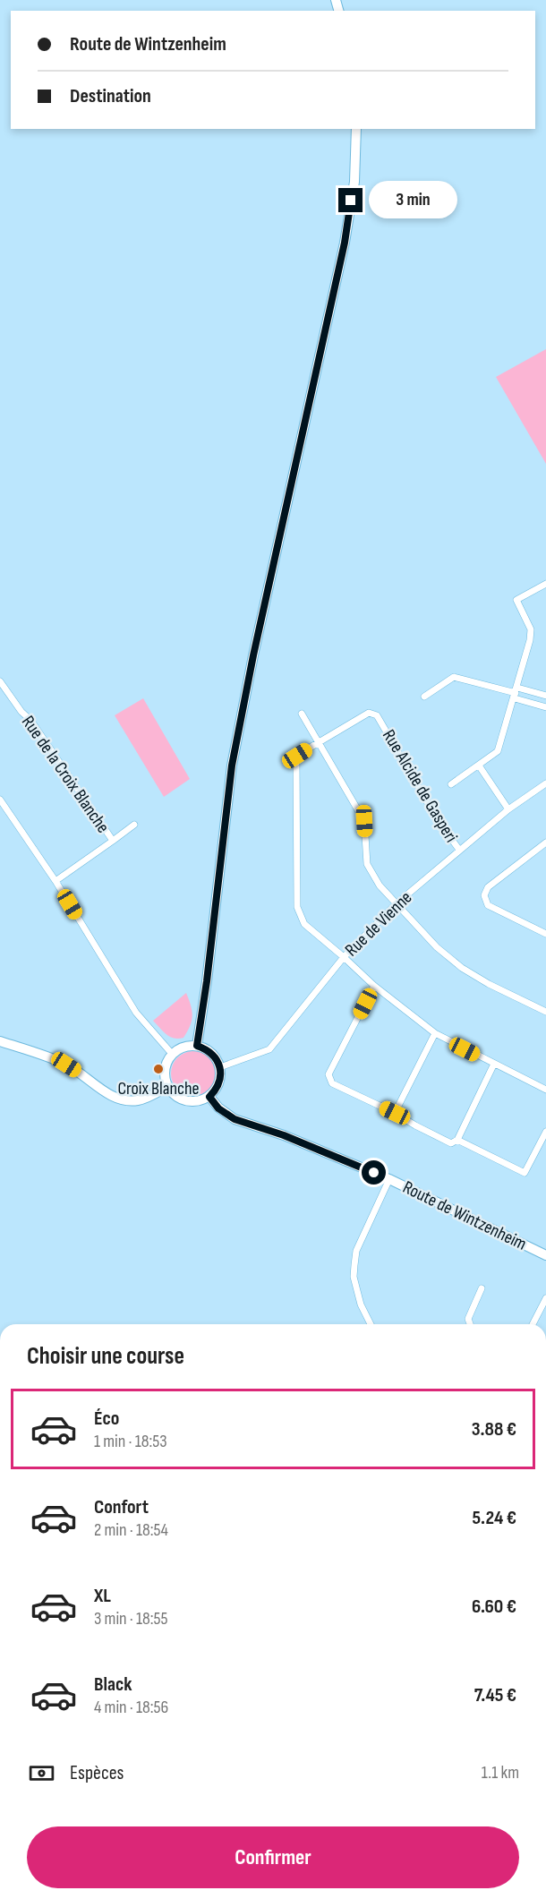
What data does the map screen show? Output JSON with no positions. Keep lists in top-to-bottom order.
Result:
{
  "streets": {
    "main road": ["Route de Wintzenheim"],
    "street": ["Rue de la Croix Blanche", "Rue Alcide de Gasperi", "Rue de Vienne"]
  },
  "crossings": [
    ["Rue Alcide de Gasperi", "Rue de Vienne"],
    ["Rue de Vienne", "Route de Wintzenheim"]
  ],
  "places": ["Croix Blanche"],
  "page": {
    "banner": ["Route de Wintzenheim", "Destination"],
    "bubble": "3 min",
    "heading": "Choisir une course",
    "list": [
      {
        "name": "Éco",
        "note": "1 min · 18:53",
        "value": "3.88 €"
      },
      {
        "name": "Confort",
        "note": "2 min · 18:54",
        "value": "5.24 €"
      },
      {
        "name": "XL",
        "note": "3 min · 18:55",
        "value": "6.60 €"
      },
      {
        "name": "Black",
        "note": "4 min · 18:56",
        "value": "7.45 €"
      }
    ],
    "pay": ["Espèces", "1.1 km"],
    "buttons": "Confirmer"
  }
}
